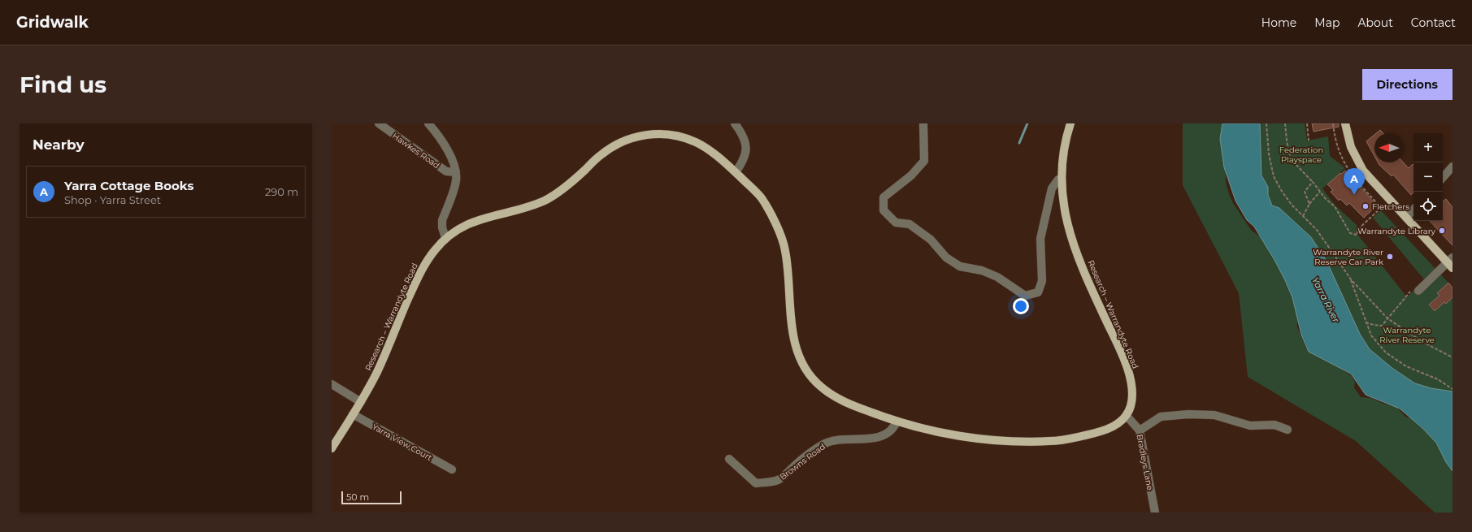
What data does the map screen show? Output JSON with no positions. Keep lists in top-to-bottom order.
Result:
{
  "streets": {
    "main road": ["Research – Warrandyte Road"],
    "street": [
      "Hawkes Road",
      "Yarra View Court",
      "Browns Road",
      "Bradleys Lane"
    ]
  },
  "crossings": [
    ["Research – Warrandyte Road", "Yarra View Court"],
    ["Research – Warrandyte Road", "Browns Road"],
    ["Research – Warrandyte Road", "Bradleys Lane"]
  ],
  "water": ["Yarra River"],
  "parks": ["Federation Playspace", "Warrandyte River Reserve"],
  "places": ["Fletchers", "Warrandyte Library", "Warrandyte River Reserve Car Park"],
  "scale_bar": "50 m",
  "north": "left",
  "page": {
    "header": "Gridwalk",
    "nav": [
      "Home",
      "Map",
      "About",
      "Contact"
    ],
    "buttons": "Directions",
    "title": "Find us",
    "heading": "Nearby",
    "map_buttons": ["+", "−"],
    "list": [
      {
        "mark": "A",
        "name": "Yarra Cottage Books",
        "note": "Shop · Yarra Street",
        "value": "290 m"
      }
    ],
    "pins": "A",
    "scale": "50 m"
  }
}
